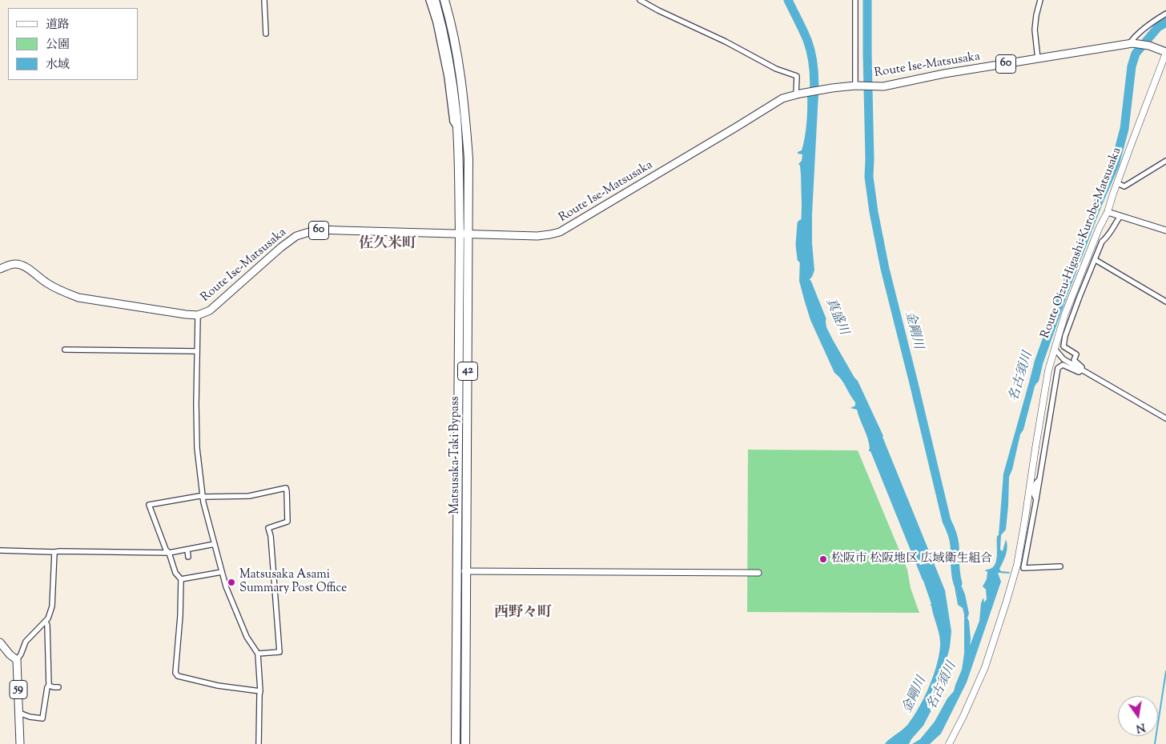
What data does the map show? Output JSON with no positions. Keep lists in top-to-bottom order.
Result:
{
  "streets": {
    "highway": ["42", "Matsusaka-Taki Bypass"],
    "main road": [
      "60",
      "Route Ise-Matsusaka",
      "Route Oizu-Higashi-Kurobe-Matsusaka",
      "59"
    ]
  },
  "crossings": [
    ["Route Ise-Matsusaka", "Route Oizu-Higashi-Kurobe-Matsusaka"],
    ["Route Ise-Matsusaka", "Matsusaka-Taki Bypass"]
  ],
  "districts": ["佐久米町", "西野々町"],
  "water": ["真盛川", "金剛川", "名古須川"],
  "places": ["松阪市 松阪地区 広域衛生組合", "Matsusaka Asami Summary Post Office"],
  "legend": ["道路", "公園", "水域"],
  "north": "bottom"
}
